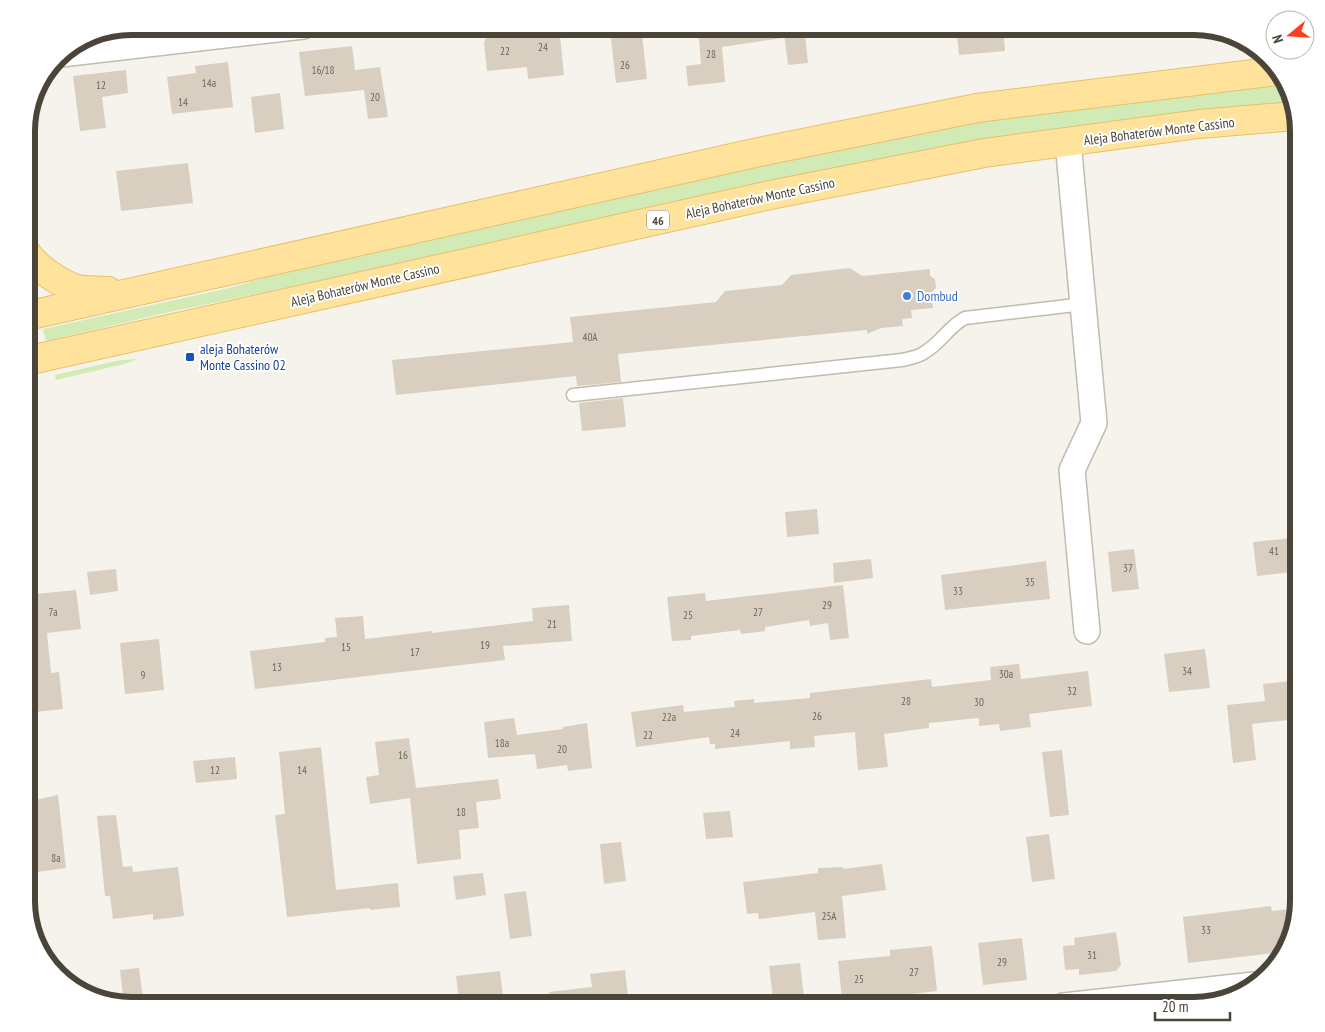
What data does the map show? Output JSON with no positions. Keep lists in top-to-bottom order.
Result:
{
  "streets": {
    "main road": ["Aleja Bohaterów Monte Cassino", "46"]
  },
  "places": {
    "other": ["Dombud"],
    "transit": ["aleja Bohaterów Monte Cassino 02"]
  },
  "house_numbers": [
    "24",
    "22",
    "28",
    "26",
    "16/18",
    "14a",
    "12",
    "20",
    "14",
    "40A",
    "41",
    "37",
    "35",
    "33",
    "29",
    "7a",
    "27",
    "25",
    "21",
    "19",
    "15",
    "17",
    "13",
    "34",
    "30a",
    "9",
    "32",
    "28",
    "30",
    "26",
    "22a",
    "24",
    "22",
    "18a",
    "20",
    "16",
    "12",
    "14",
    "18",
    "8a",
    "25A",
    "33",
    "31",
    "29",
    "27",
    "25"
  ],
  "scale_bar": "20 m",
  "north": "left"
}
